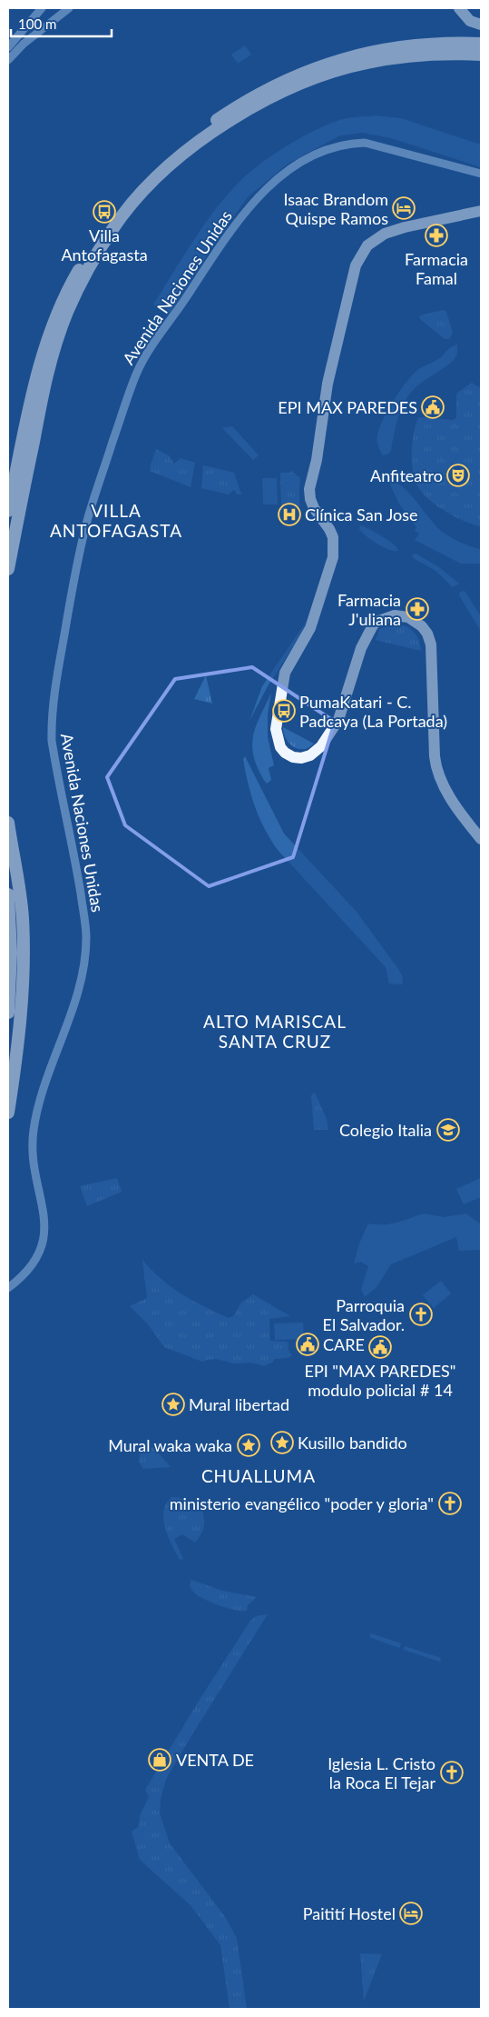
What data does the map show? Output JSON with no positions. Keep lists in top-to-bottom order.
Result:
{
  "streets": {
    "street": ["Avenida Naciones Unidas"]
  },
  "districts": ["VILLA ANTOFAGASTA", "ALTO MARISCAL SANTA CRUZ", "CHUALLUMA"],
  "places": {
    "hotel": ["Isaac Brandom Quispe Ramos", "Paitití Hostel"],
    "bus stop": ["Villa Antofagasta", "PumaKatari - C. Padcaya (La Portada)"],
    "pharmacy": ["Farmacia Famal", "Farmacia J'uliana"],
    "public building": ["EPI MAX PAREDES", "CARE", "EPI \"MAX PAREDES\" modulo policial # 14"],
    "theatre": ["Anfiteatro"],
    "hospital": ["Clínica San Jose"],
    "school or university": ["Colegio Italia"],
    "church": ["Parroquia El Salvador.", "ministerio evangélico \"poder y gloria\"", "Iglesia L. Cristo la Roca El Tejar"],
    "place": ["Mural libertad", "Kusillo bandido", "Mural waka waka"],
    "shop": ["VENTA DE"]
  },
  "scale_bar": "100 m"
}
